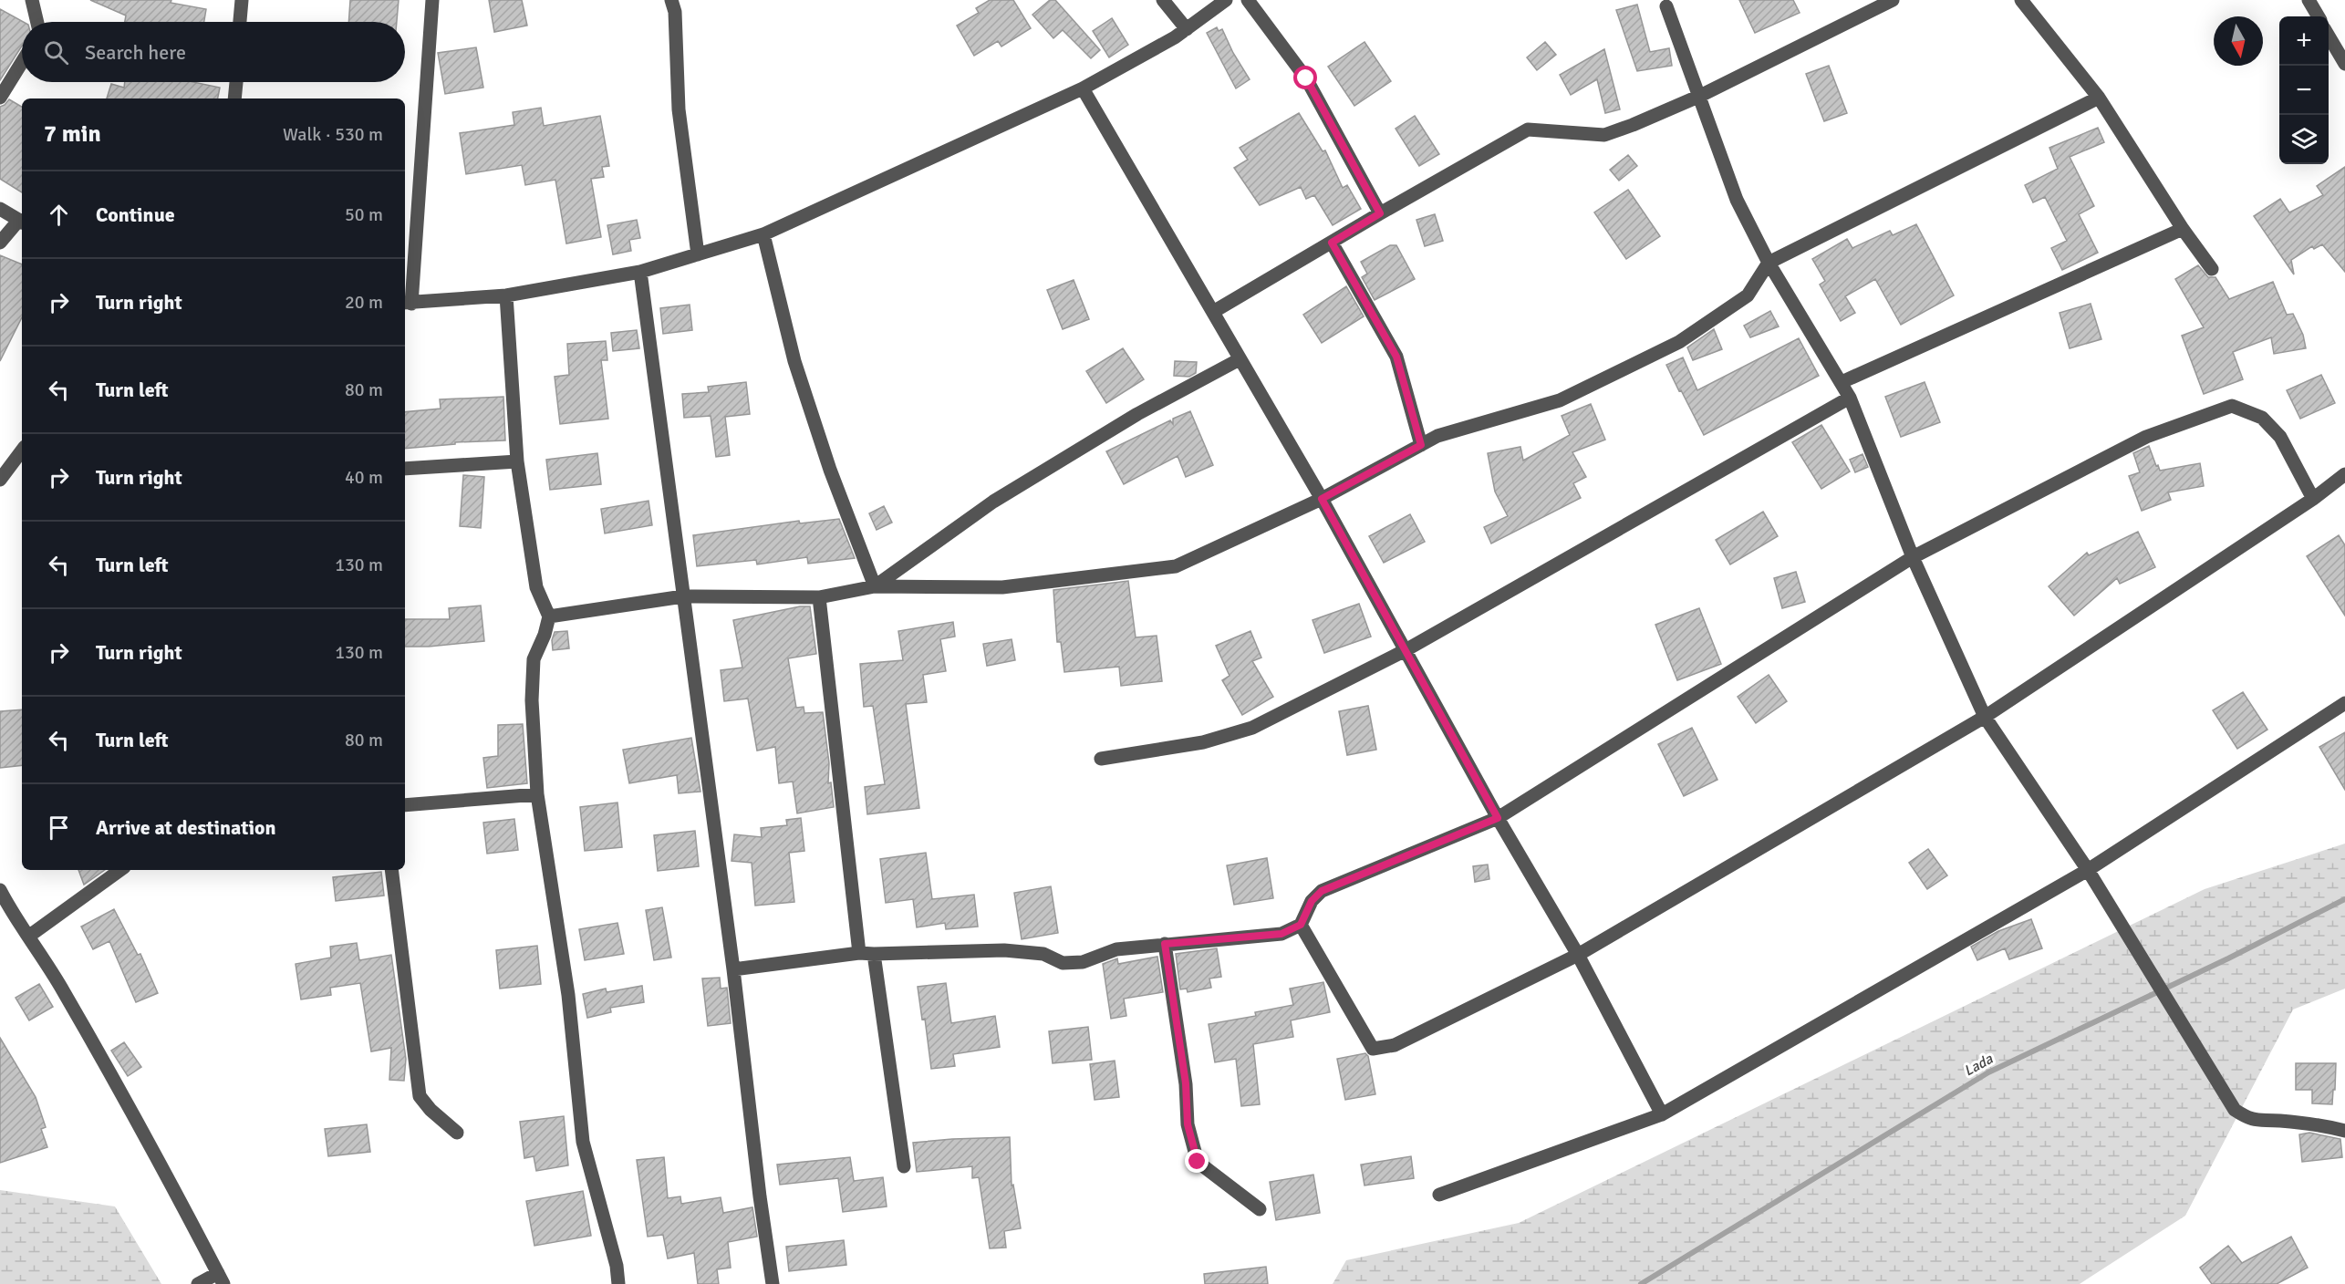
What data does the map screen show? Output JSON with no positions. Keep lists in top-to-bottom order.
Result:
{
  "water": ["Lada"],
  "north": "bottom",
  "page": {
    "map_buttons": ["+", "−"],
    "search": "Search here",
    "heading": ["7 min", "Walk · 530 m"],
    "list": [
      ["Continue", "50 m"],
      ["Turn right", "20 m"],
      ["Turn left", "80 m"],
      ["Turn right", "40 m"],
      ["Turn left", "130 m"],
      ["Turn right", "130 m"],
      ["Turn left", "80 m"],
      "Arrive at destination"
    ]
  }
}
